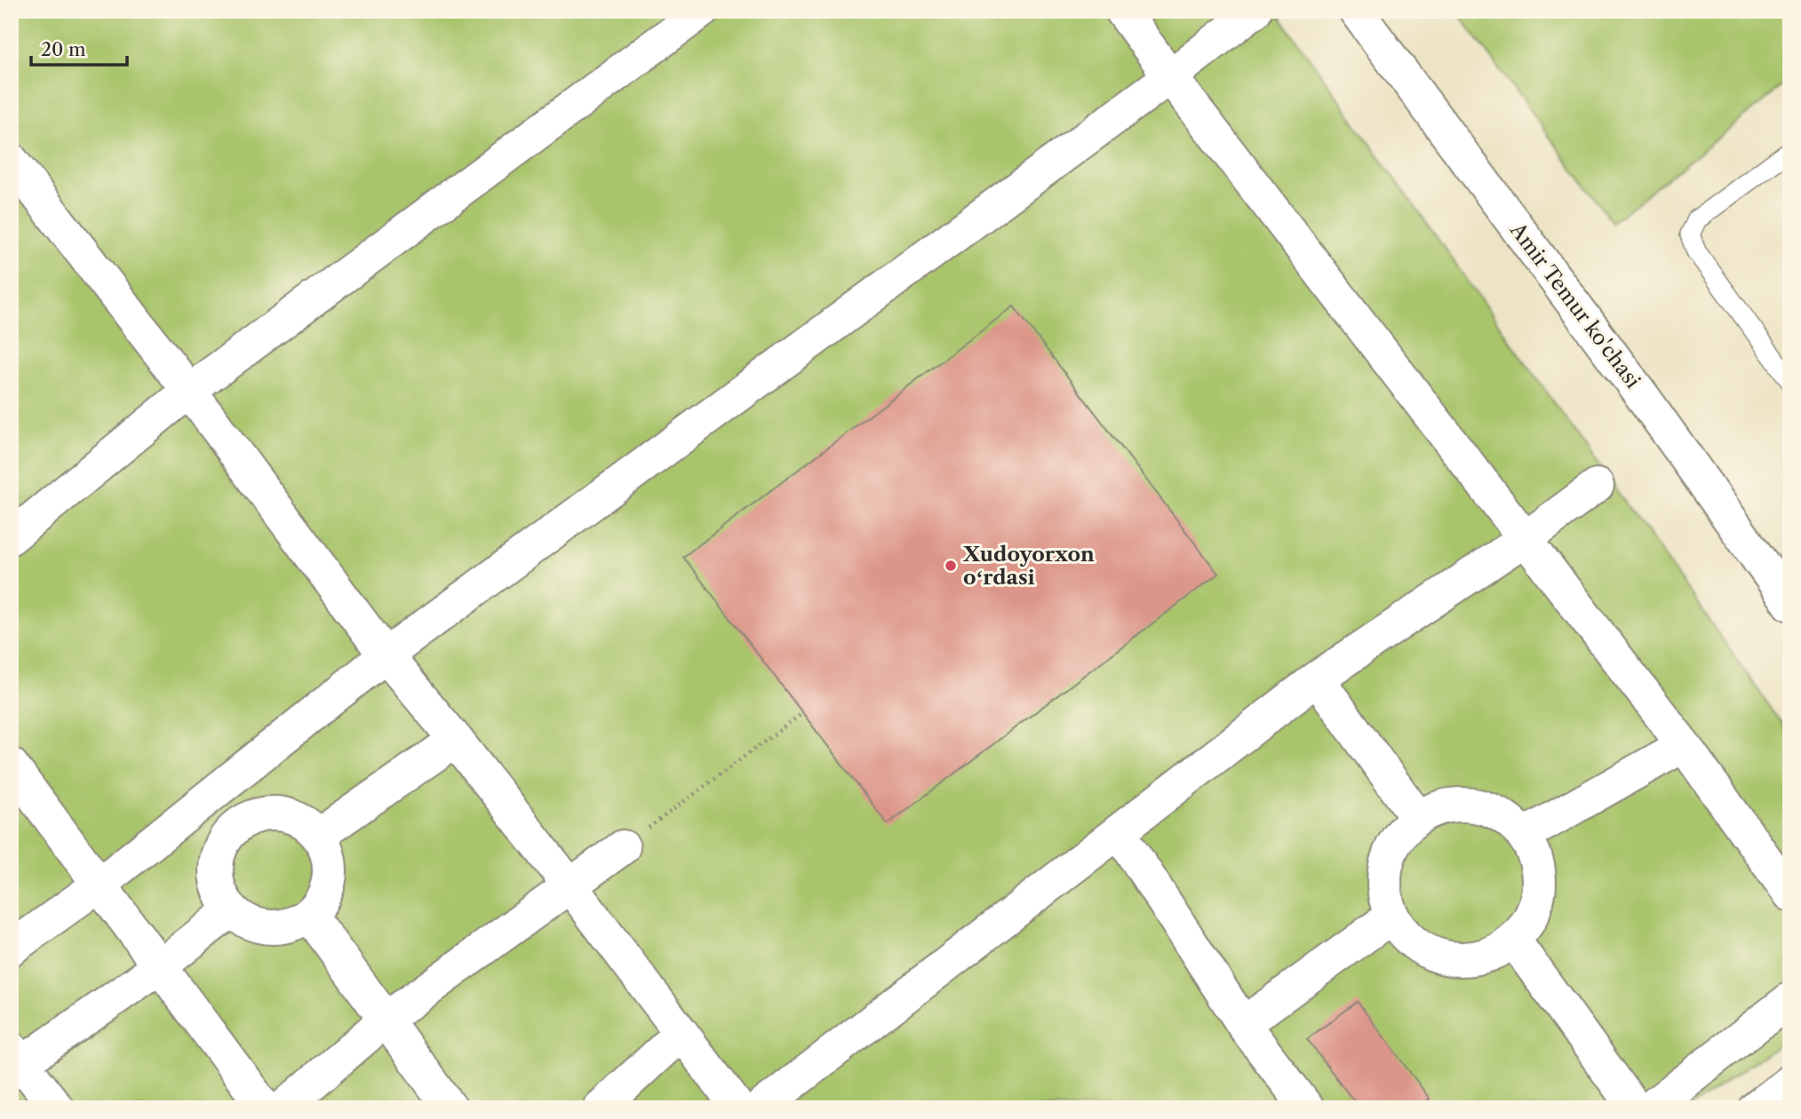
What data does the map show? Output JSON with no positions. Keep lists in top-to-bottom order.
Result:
{
  "streets": {
    "street": ["Amir Temur ko'chasi"]
  },
  "places": ["Xudoyorxon oʻrdasi"],
  "scale_bar": "20 m"
}
